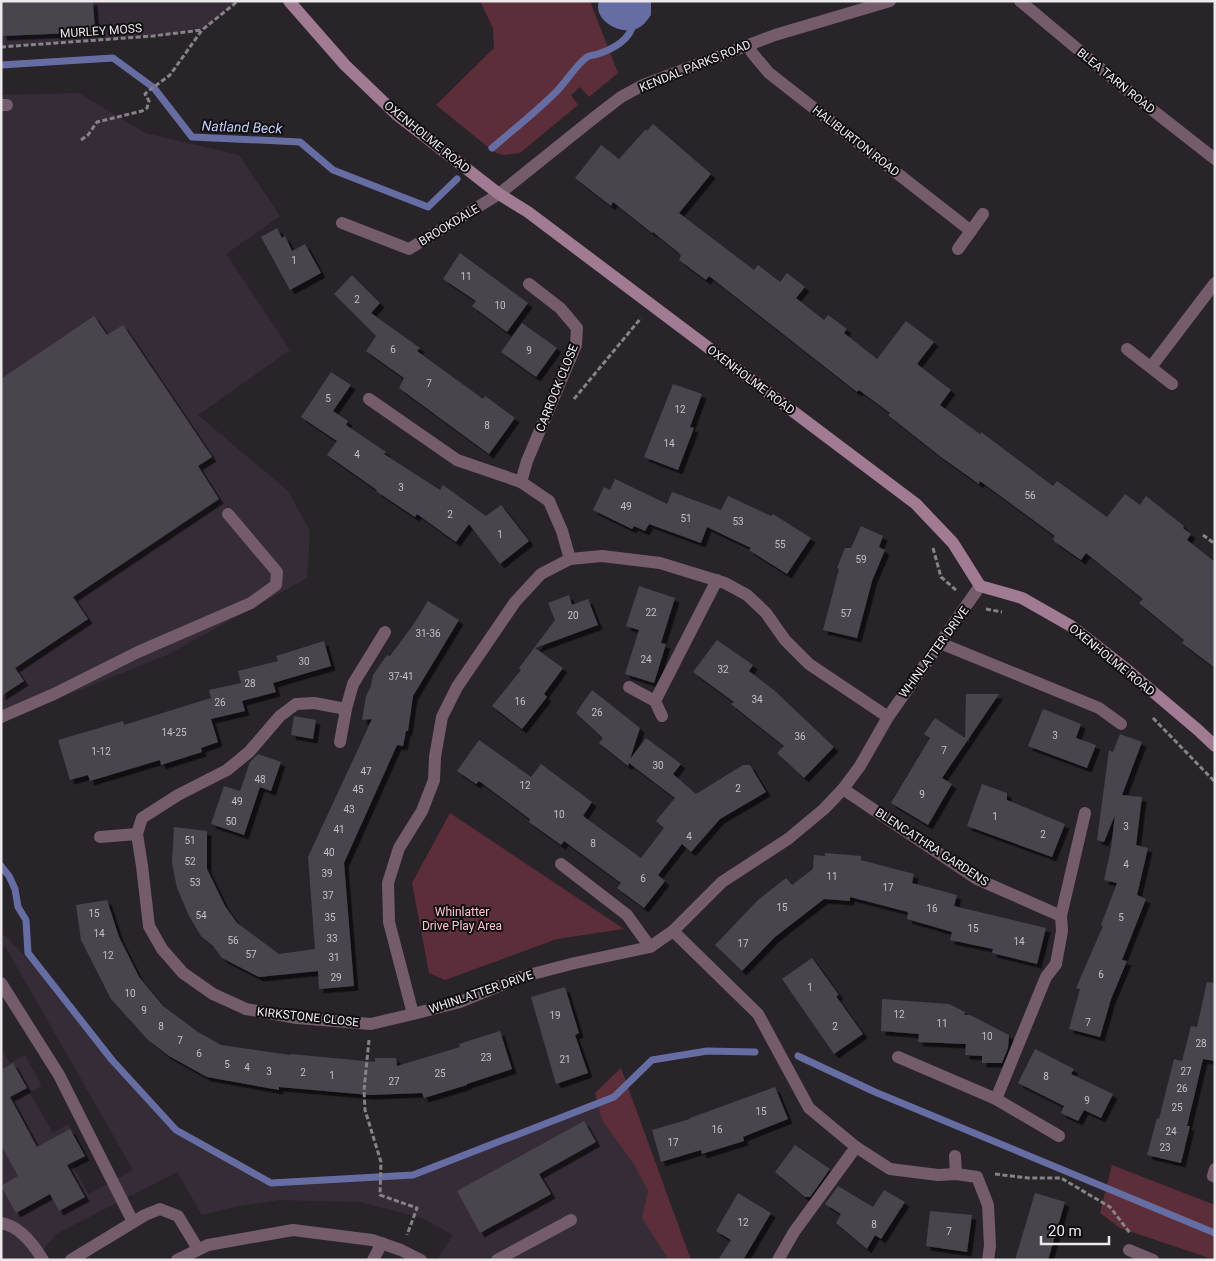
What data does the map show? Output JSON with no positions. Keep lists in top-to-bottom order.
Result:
{
  "streets": {
    "main road": ["OXENHOLME ROAD"],
    "street": [
      "KENDAL PARKS ROAD",
      "BLEA TARN ROAD",
      "HALIBURTON ROAD",
      "BROOKDALE",
      "CARROCK CLOSE",
      "WHINLATTER DRIVE",
      "BLENCATHRA GARDENS",
      "KIRKSTONE CLOSE"
    ],
    "path": ["MURLEY MOSS"]
  },
  "crossings": [
    ["KENDAL PARKS ROAD", "OXENHOLME ROAD"],
    ["KENDAL PARKS ROAD", "HALIBURTON ROAD"],
    ["KENDAL PARKS ROAD", "BROOKDALE"],
    ["OXENHOLME ROAD", "BROOKDALE"],
    ["OXENHOLME ROAD", "WHINLATTER DRIVE"],
    ["WHINLATTER DRIVE", "BLENCATHRA GARDENS"],
    ["WHINLATTER DRIVE", "KIRKSTONE CLOSE"]
  ],
  "water": ["Natland Beck"],
  "parks": ["Whinlatter Drive Play Area"],
  "house_numbers": [
    "1",
    "11",
    "2",
    "10",
    "6",
    "9",
    "7",
    "5",
    "12",
    "8",
    "14",
    "4",
    "3",
    "56",
    "49",
    "2",
    "51",
    "53",
    "1",
    "55",
    "59",
    "22",
    "57",
    "20",
    "31-36",
    "24",
    "30",
    "32",
    "37-41",
    "28",
    "34",
    "16",
    "26",
    "26",
    "14-25",
    "3",
    "36",
    "7",
    "1-12",
    "30",
    "47",
    "48",
    "12",
    "2",
    "45",
    "9",
    "49",
    "43",
    "10",
    "1",
    "50",
    "3",
    "41",
    "2",
    "4",
    "51",
    "8",
    "40",
    "52",
    "4",
    "39",
    "11",
    "6",
    "53",
    "17",
    "37",
    "15",
    "16",
    "15",
    "54",
    "35",
    "5",
    "15",
    "14",
    "33",
    "56",
    "14",
    "17",
    "57",
    "12",
    "31",
    "6",
    "29",
    "1",
    "10",
    "9",
    "12",
    "19",
    "7",
    "11",
    "8",
    "2",
    "10",
    "7",
    "28",
    "6",
    "23",
    "21",
    "5",
    "4",
    "3",
    "27",
    "2",
    "25",
    "1",
    "8",
    "27",
    "26",
    "9",
    "25",
    "15",
    "16",
    "24",
    "17",
    "23",
    "12",
    "8",
    "7"
  ],
  "scale_bar": "20 m"
}
